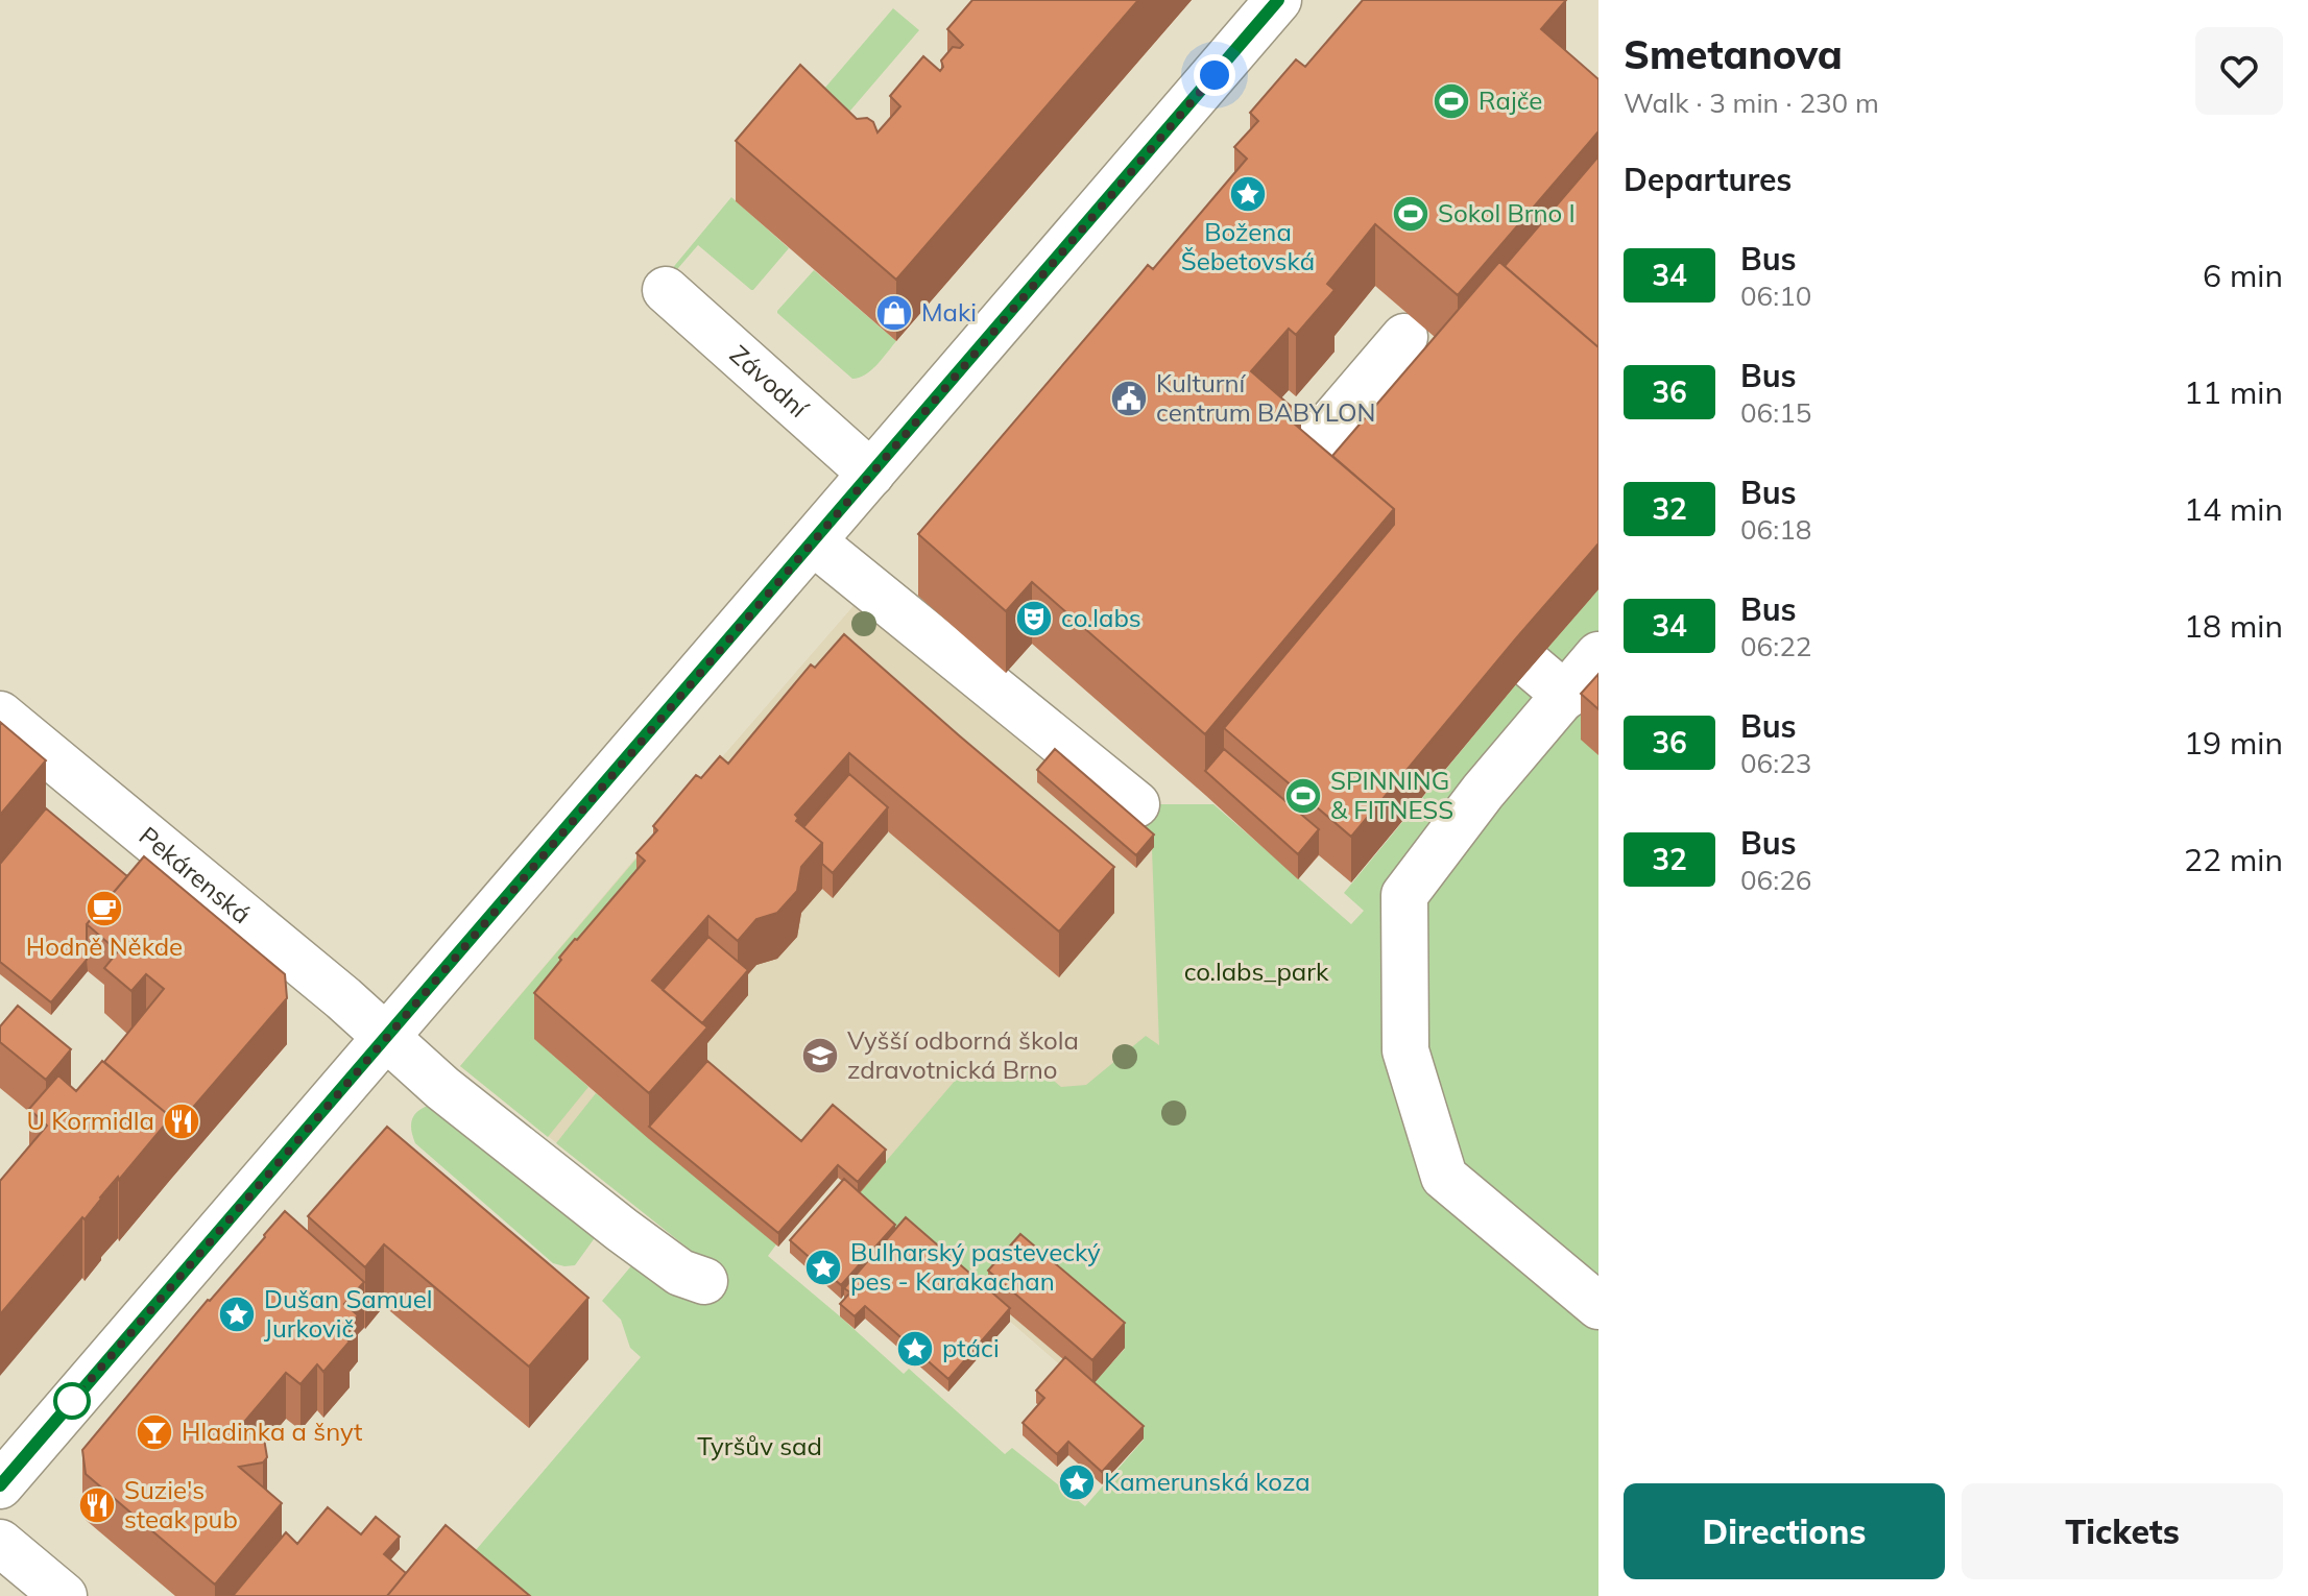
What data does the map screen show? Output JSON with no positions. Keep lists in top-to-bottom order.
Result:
{
  "streets": {
    "street": ["Závodní", "Pekárenská"]
  },
  "parks": ["co.labs_park", "Tyršův sad"],
  "places": {
    "sports": ["Rajče", "Sokol Brno I", "SPINNING & FITNESS"],
    "place": [
      "Božena Šebetovská",
      "Bulharský pastevecký pes - Karakachan",
      "Dušan Samuel Jurkovič",
      "ptáci",
      "Kamerunská koza"
    ],
    "shop": ["Maki"],
    "public building": ["Kulturní centrum BABYLON"],
    "theatre": ["co.labs"],
    "cafe": ["Hodně Někde"],
    "school or university": ["Vyšší odborná škola zdravotnická Brno"],
    "restaurant": ["U Kormidla", "Suzie's steak pub"],
    "bar": ["Hladinka a šnyt"]
  },
  "lines": ["bus line 34"],
  "page": {
    "heading": [
      ["Smetanova", "Walk · 3 min · 230 m"],
      "Departures"
    ],
    "list": [
      {
        "mark": "34",
        "name": "Bus",
        "note": "06:10",
        "value": "6 min"
      },
      {
        "mark": "36",
        "name": "Bus",
        "note": "06:15",
        "value": "11 min"
      },
      {
        "mark": "32",
        "name": "Bus",
        "note": "06:18",
        "value": "14 min"
      },
      {
        "mark": "34",
        "name": "Bus",
        "note": "06:22",
        "value": "18 min"
      },
      {
        "mark": "36",
        "name": "Bus",
        "note": "06:23",
        "value": "19 min"
      },
      {
        "mark": "32",
        "name": "Bus",
        "note": "06:26",
        "value": "22 min"
      }
    ],
    "buttons": ["Directions", "Tickets"]
  }
}
